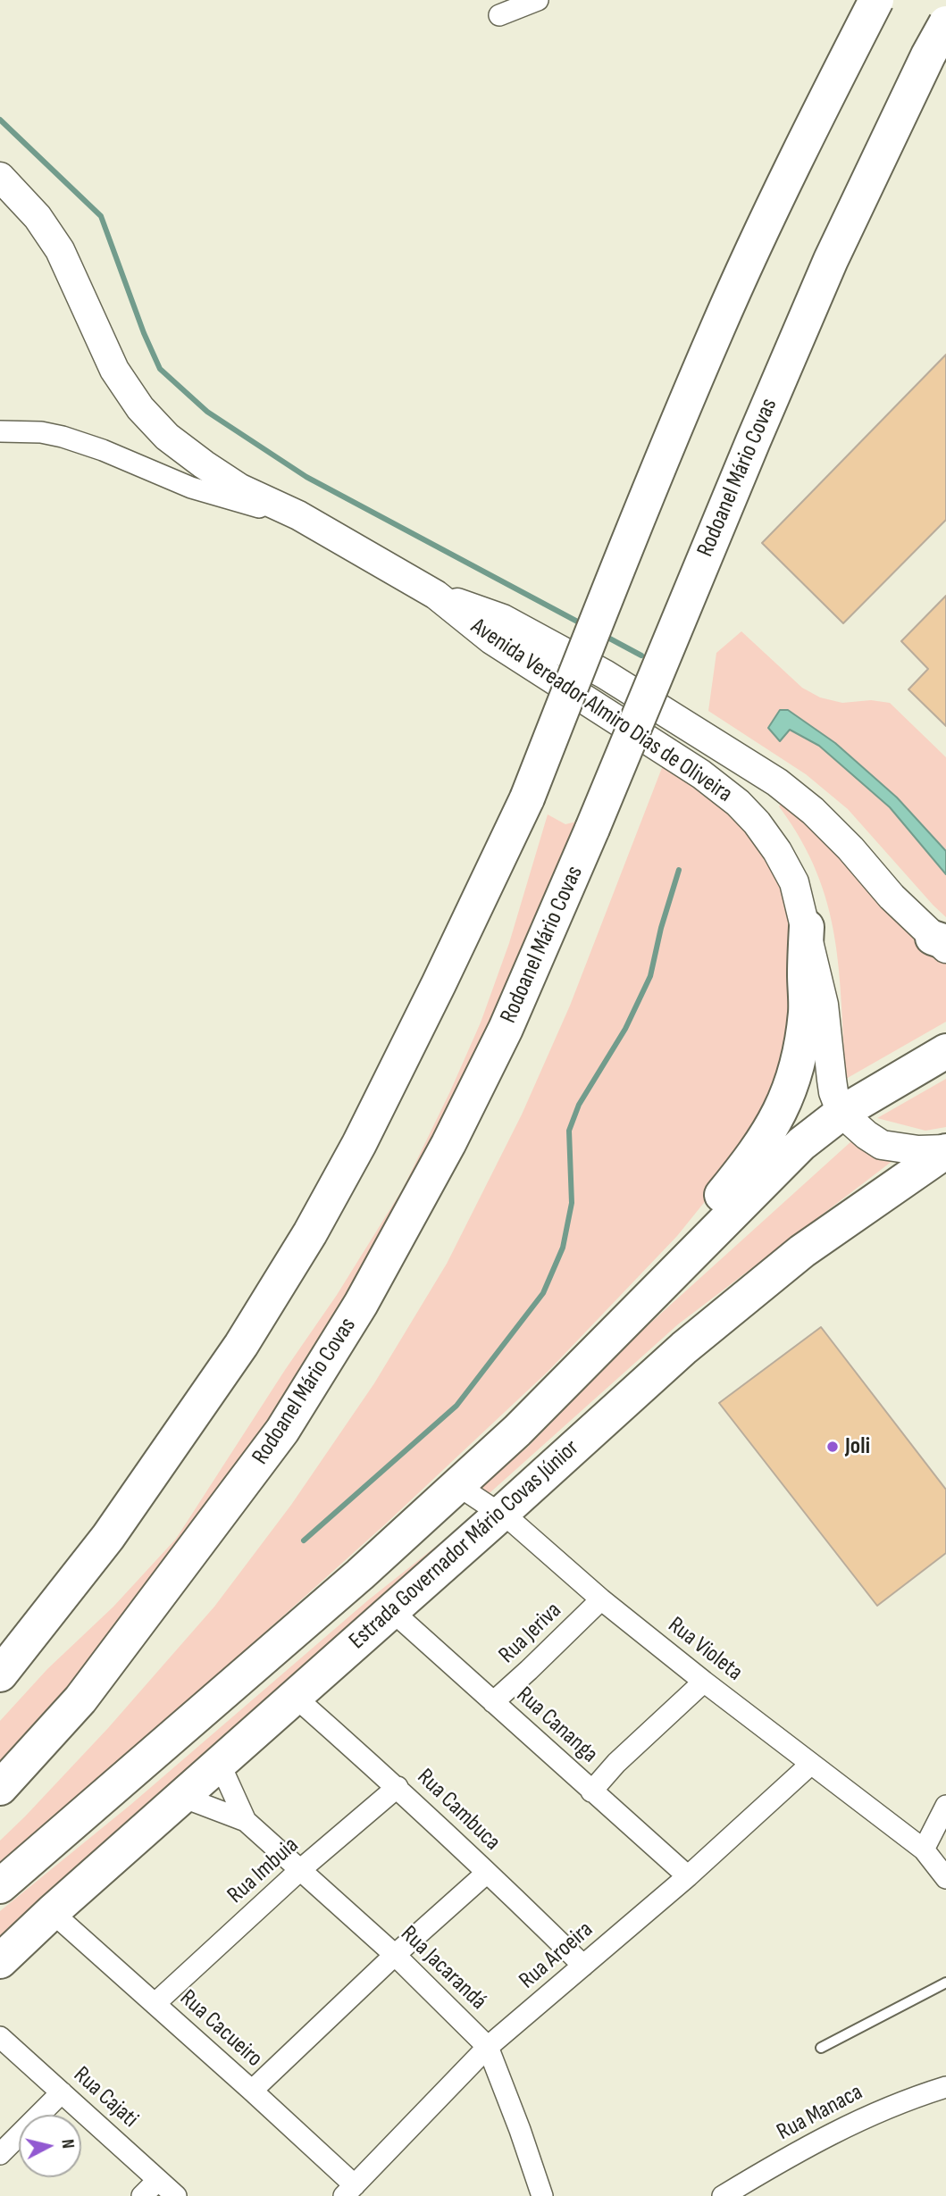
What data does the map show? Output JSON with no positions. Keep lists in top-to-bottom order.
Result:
{
  "streets": {
    "highway": ["Rodoanel Mário Covas", "Estrada Governador Mário Covas Júnior"],
    "main road": ["Avenida Vereador Almiro Dias de Oliveira"],
    "street": [
      "Rua Jeriva",
      "Rua Violeta",
      "Rua Cananga",
      "Rua Cambuca",
      "Rua Imbuia",
      "Rua Aroeira",
      "Rua Jacarandá",
      "Rua Cacueiro",
      "Rua Cajati",
      "Rua Manaca"
    ]
  },
  "crossings": [
    ["Avenida Vereador Almiro Dias de Oliveira", "Estrada Governador Mário Covas Júnior"],
    ["Estrada Governador Mário Covas Júnior", "Rua Violeta"],
    ["Estrada Governador Mário Covas Júnior", "Rua Cananga"],
    ["Estrada Governador Mário Covas Júnior", "Rua Cambuca"],
    ["Estrada Governador Mário Covas Júnior", "Rua Jacarandá"],
    ["Estrada Governador Mário Covas Júnior", "Rua Cacueiro"],
    ["Rua Jeriva", "Rua Violeta"],
    ["Rua Jeriva", "Rua Cananga"],
    ["Rua Violeta", "Rua Aroeira"],
    ["Rua Cananga", "Rua Aroeira"],
    ["Rua Cambuca", "Rua Imbuia"],
    ["Rua Cambuca", "Rua Aroeira"],
    ["Rua Imbuia", "Rua Jacarandá"],
    ["Rua Imbuia", "Rua Cacueiro"],
    ["Rua Aroeira", "Rua Jacarandá"],
    ["Rua Aroeira", "Rua Cacueiro"]
  ],
  "places": ["Joli"],
  "north": "right"
}
